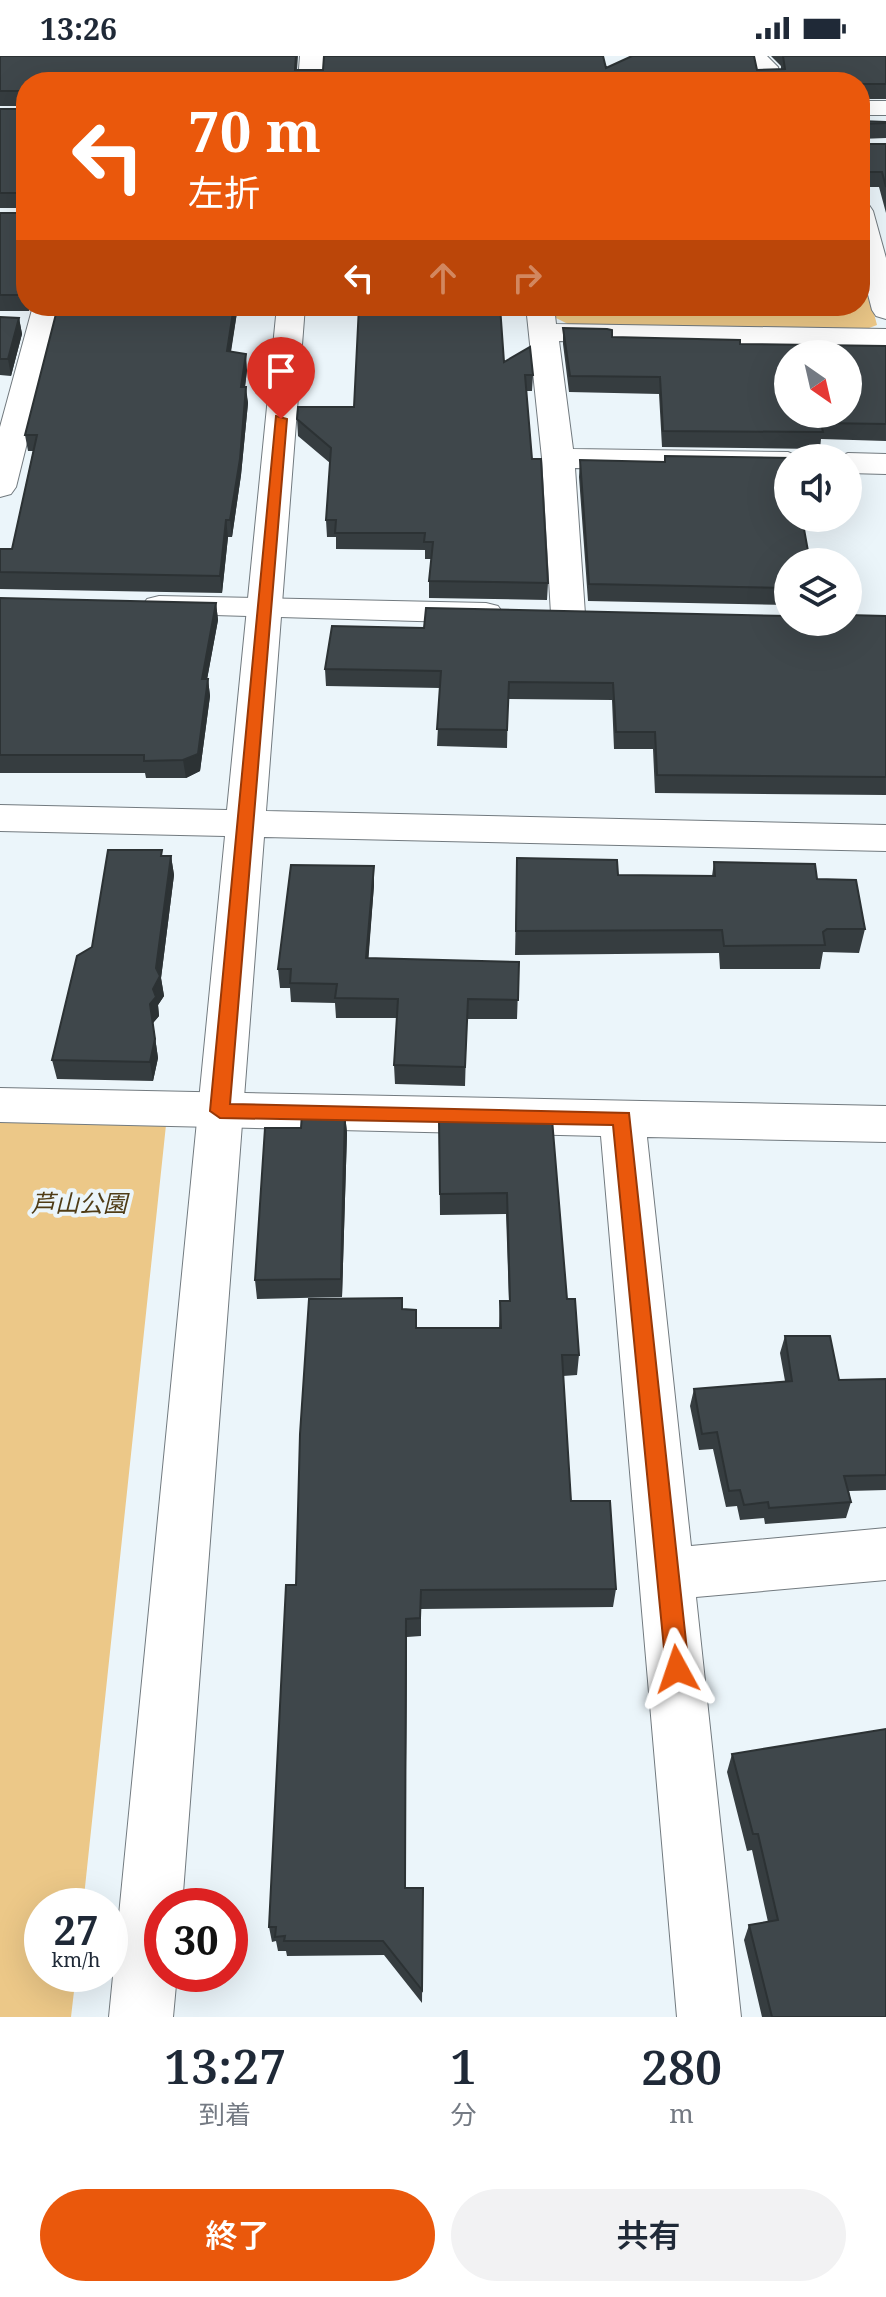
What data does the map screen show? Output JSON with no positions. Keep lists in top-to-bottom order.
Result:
{
  "parks": ["芦山公園"],
  "north": "bottom right",
  "page": {
    "status": "13:26",
    "turn": ["70 m", "左折"],
    "speed": "27 km/h",
    "limit": "30",
    "eta": [
      "13:27",
      "到着",
      "1",
      "分",
      "280",
      "m"
    ],
    "buttons": ["終了", "共有"]
  }
}
